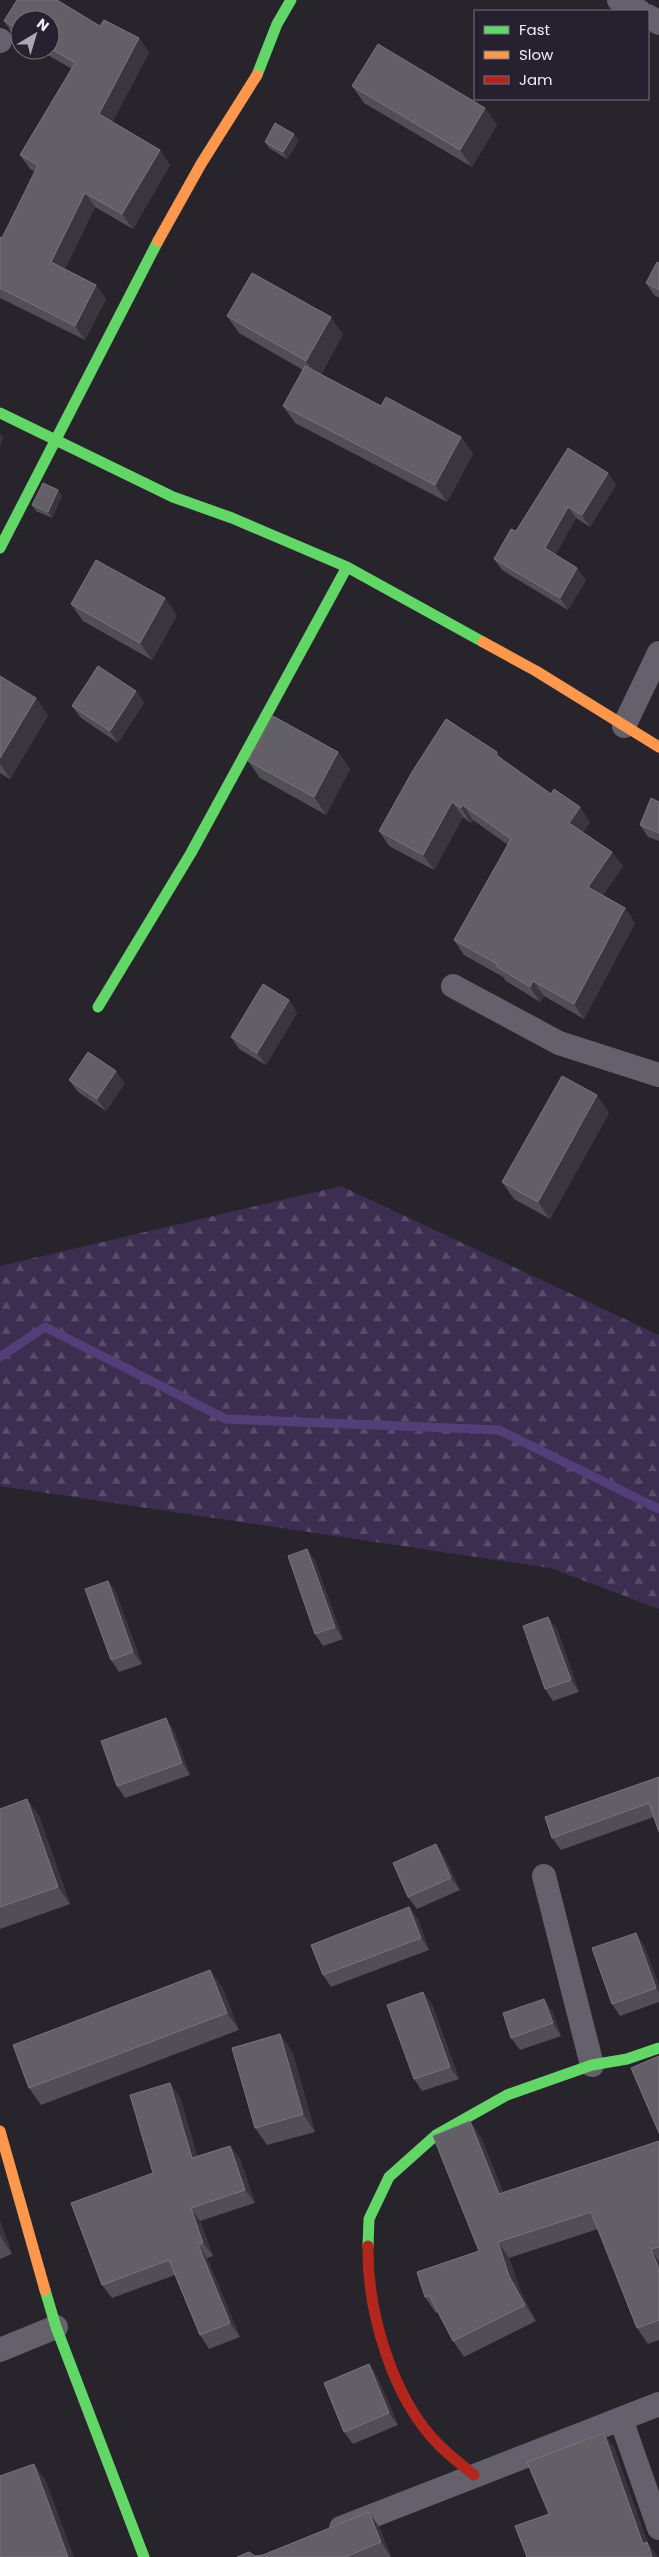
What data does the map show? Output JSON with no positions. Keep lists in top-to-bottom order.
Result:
{
  "legend": ["Fast", "Slow", "Jam"],
  "north": "top right"
}
